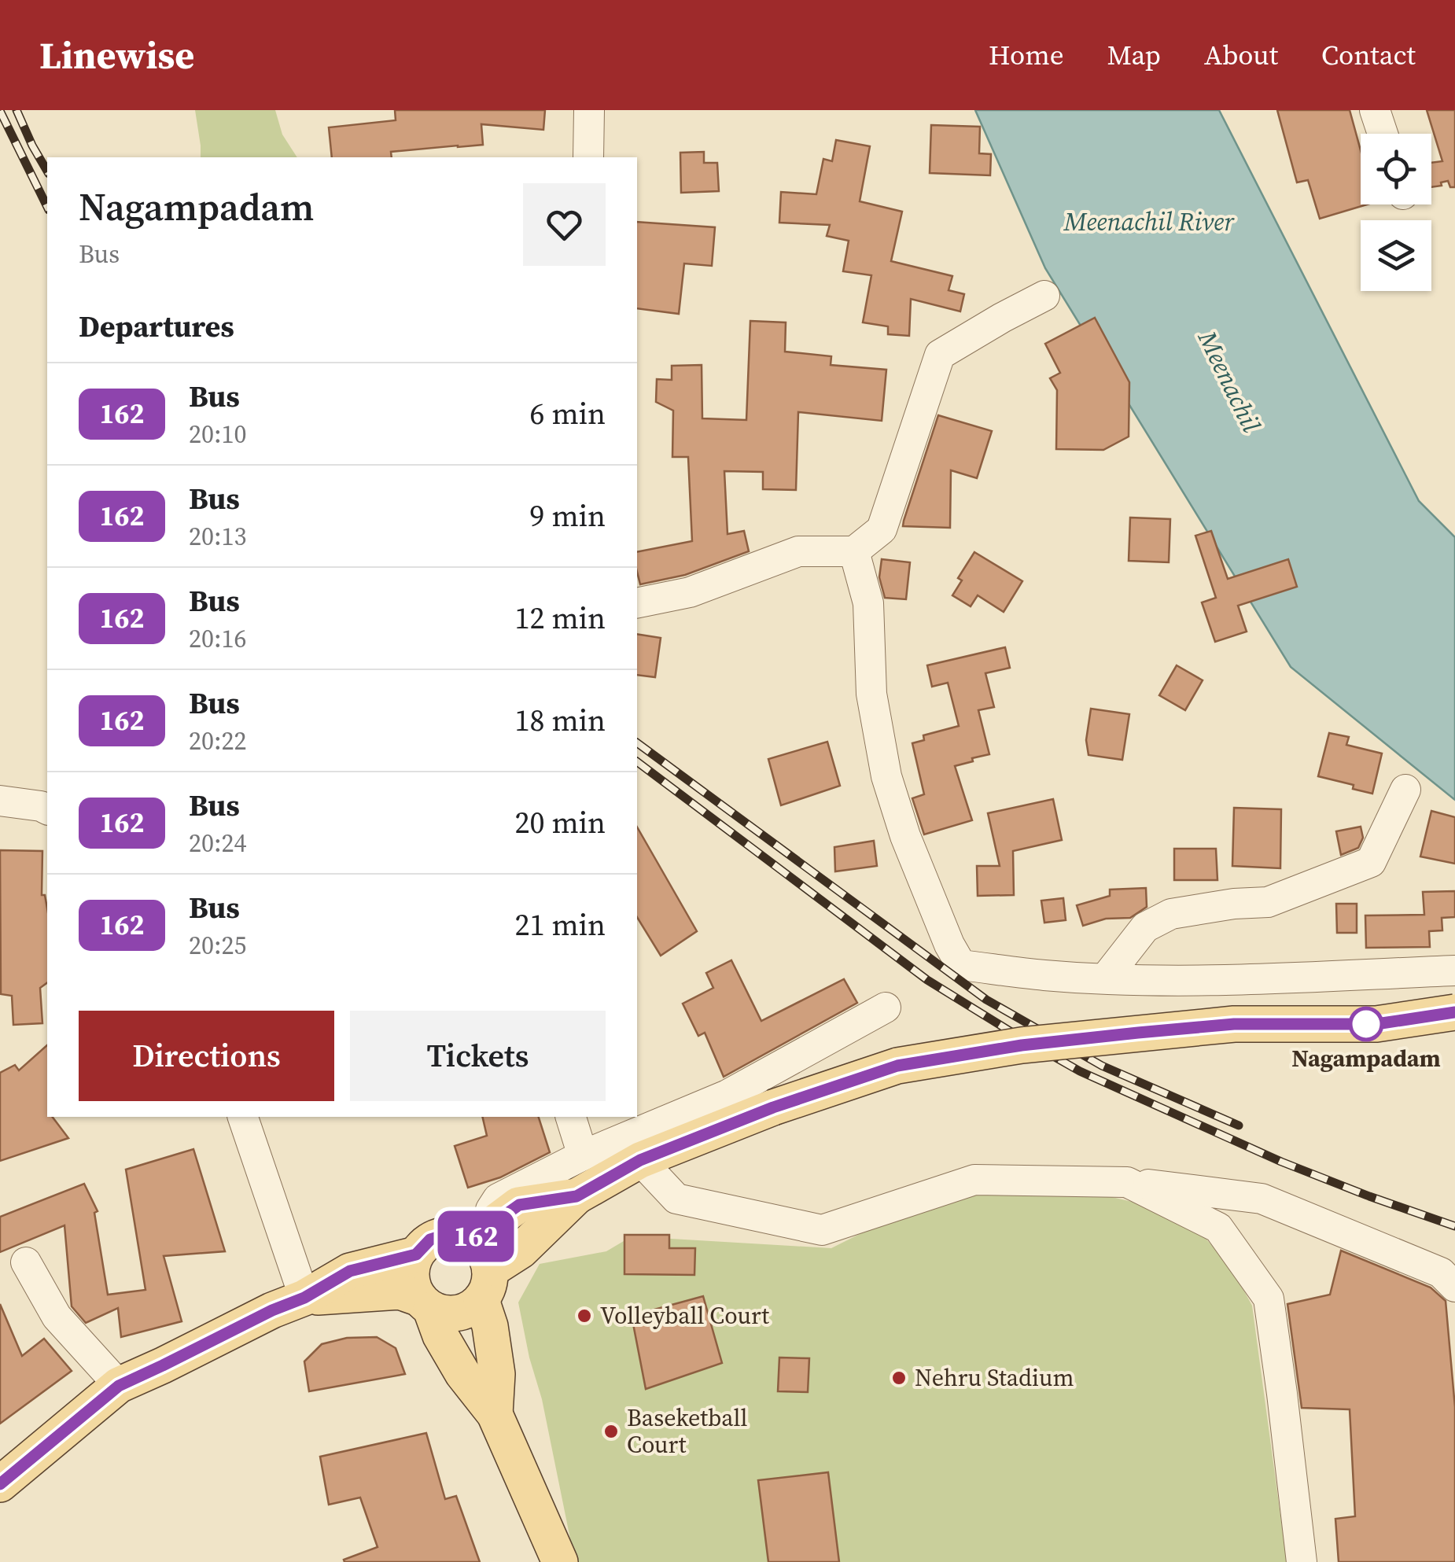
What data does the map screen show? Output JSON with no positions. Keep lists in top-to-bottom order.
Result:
{
  "water": ["Meenachil River", "Meenachil"],
  "places": [
    "Nagampadam",
    "Volleyball Court",
    "Nehru Stadium",
    "Baseketball Court"
  ],
  "lines": ["bus line 162"],
  "page": {
    "header": "Linewise",
    "nav": [
      "Home",
      "Map",
      "About",
      "Contact"
    ],
    "on_map": "162",
    "heading": [
      ["Nagampadam", "Bus"],
      "Departures"
    ],
    "list": [
      {
        "mark": "162",
        "name": "Bus",
        "note": "20:10",
        "value": "6 min"
      },
      {
        "mark": "162",
        "name": "Bus",
        "note": "20:13",
        "value": "9 min"
      },
      {
        "mark": "162",
        "name": "Bus",
        "note": "20:16",
        "value": "12 min"
      },
      {
        "mark": "162",
        "name": "Bus",
        "note": "20:22",
        "value": "18 min"
      },
      {
        "mark": "162",
        "name": "Bus",
        "note": "20:24",
        "value": "20 min"
      },
      {
        "mark": "162",
        "name": "Bus",
        "note": "20:25",
        "value": "21 min"
      }
    ],
    "buttons": ["Directions", "Tickets"]
  }
}
